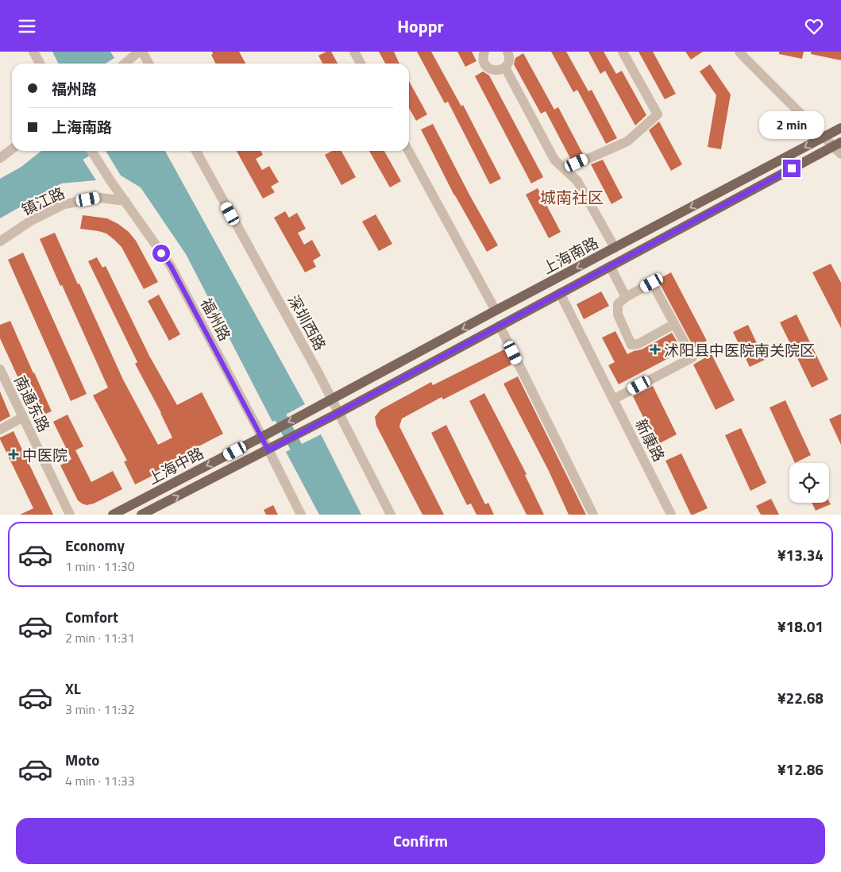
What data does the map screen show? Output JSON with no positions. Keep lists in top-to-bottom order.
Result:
{
  "streets": {
    "main road": ["上海南路", "上海中路"],
    "street": [
      "镇江路",
      "福州路",
      "深圳西路",
      "南通东路",
      "新康路"
    ]
  },
  "crossings": [
    ["镇江路", "福州路"],
    ["上海南路", "深圳西路"],
    ["上海南路", "新康路"],
    ["上海南路", "上海中路"],
    ["福州路", "上海中路"]
  ],
  "districts": ["城南社区"],
  "places": {
    "health": ["沭阳县中医院南关院区", "中医院"]
  },
  "page": {
    "header": "Hoppr",
    "banner": ["福州路", "上海南路"],
    "bubble": "2 min",
    "list": [
      {
        "name": "Economy",
        "note": "1 min · 11:30",
        "value": "¥13.34"
      },
      {
        "name": "Comfort",
        "note": "2 min · 11:31",
        "value": "¥18.01"
      },
      {
        "name": "XL",
        "note": "3 min · 11:32",
        "value": "¥22.68"
      },
      {
        "name": "Moto",
        "note": "4 min · 11:33",
        "value": "¥12.86"
      }
    ],
    "buttons": "Confirm"
  }
}
